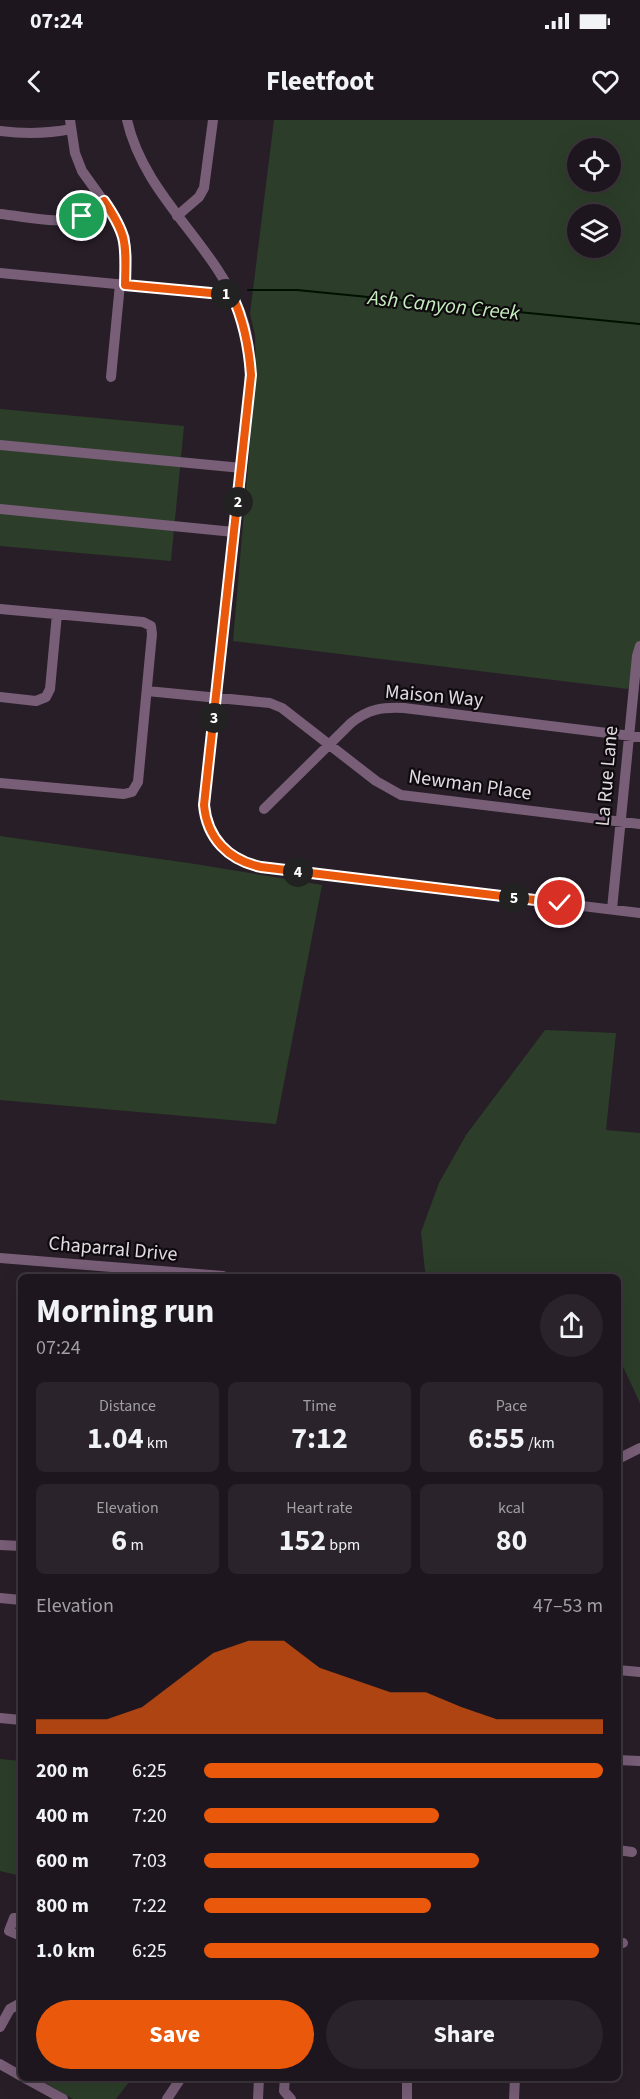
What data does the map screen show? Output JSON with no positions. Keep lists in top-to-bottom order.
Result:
{
  "streets": {
    "street": [
      "Maison Way",
      "La Rue Lane",
      "Newman Place",
      "Chaparral Drive"
    ]
  },
  "crossings": [
    ["Maison Way", "La Rue Lane"],
    ["Maison Way", "Newman Place"],
    ["La Rue Lane", "Newman Place"]
  ],
  "water": ["Ash Canyon Creek"],
  "page": {
    "status": "07:24",
    "header": "Fleetfoot",
    "pins": [
      "1",
      "2",
      "3",
      "4",
      "5"
    ],
    "heading": ["Morning run", "07:24"],
    "stats": [
      ["Distance", "1.04 km"],
      ["Time", "7:12"],
      ["Pace", "6:55 /km"],
      ["Elevation", "6 m"],
      ["Heart rate", "152 bpm"],
      ["kcal", "80"]
    ],
    "chart": ["Elevation", "47–53 m"],
    "list": [
      {
        "name": "200 m",
        "note": "6:25"
      },
      {
        "name": "400 m",
        "note": "7:20"
      },
      {
        "name": "600 m",
        "note": "7:03"
      },
      {
        "name": "800 m",
        "note": "7:22"
      },
      {
        "name": "1.0 km",
        "note": "6:25"
      }
    ],
    "buttons": ["Save", "Share"]
  }
}
